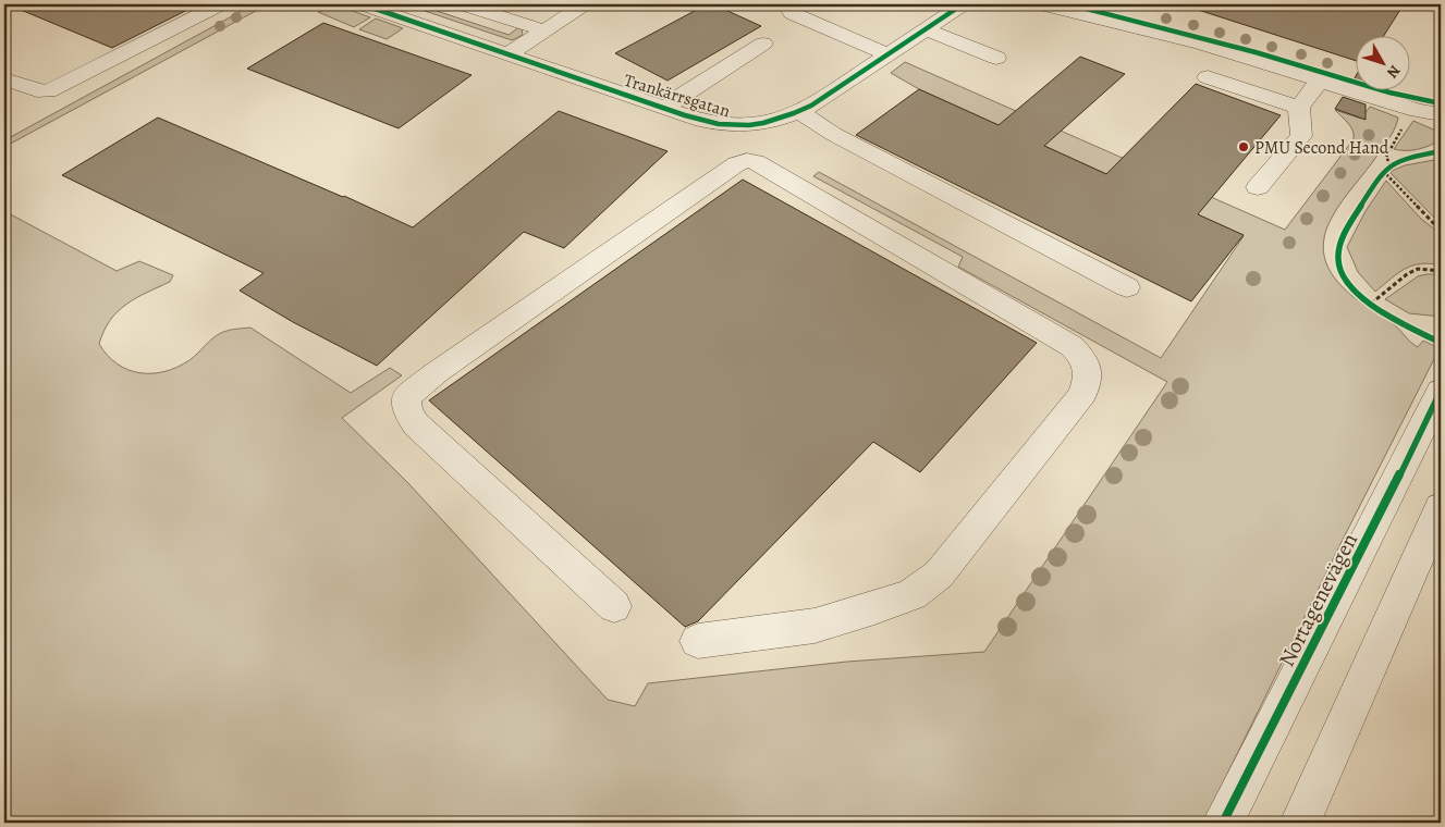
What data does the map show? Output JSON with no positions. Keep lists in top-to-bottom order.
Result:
{
  "streets": {
    "street": ["Trankärrsgatan", "Nortagenevägen"]
  },
  "places": ["PMU Second Hand"],
  "north": "bottom right"
}
